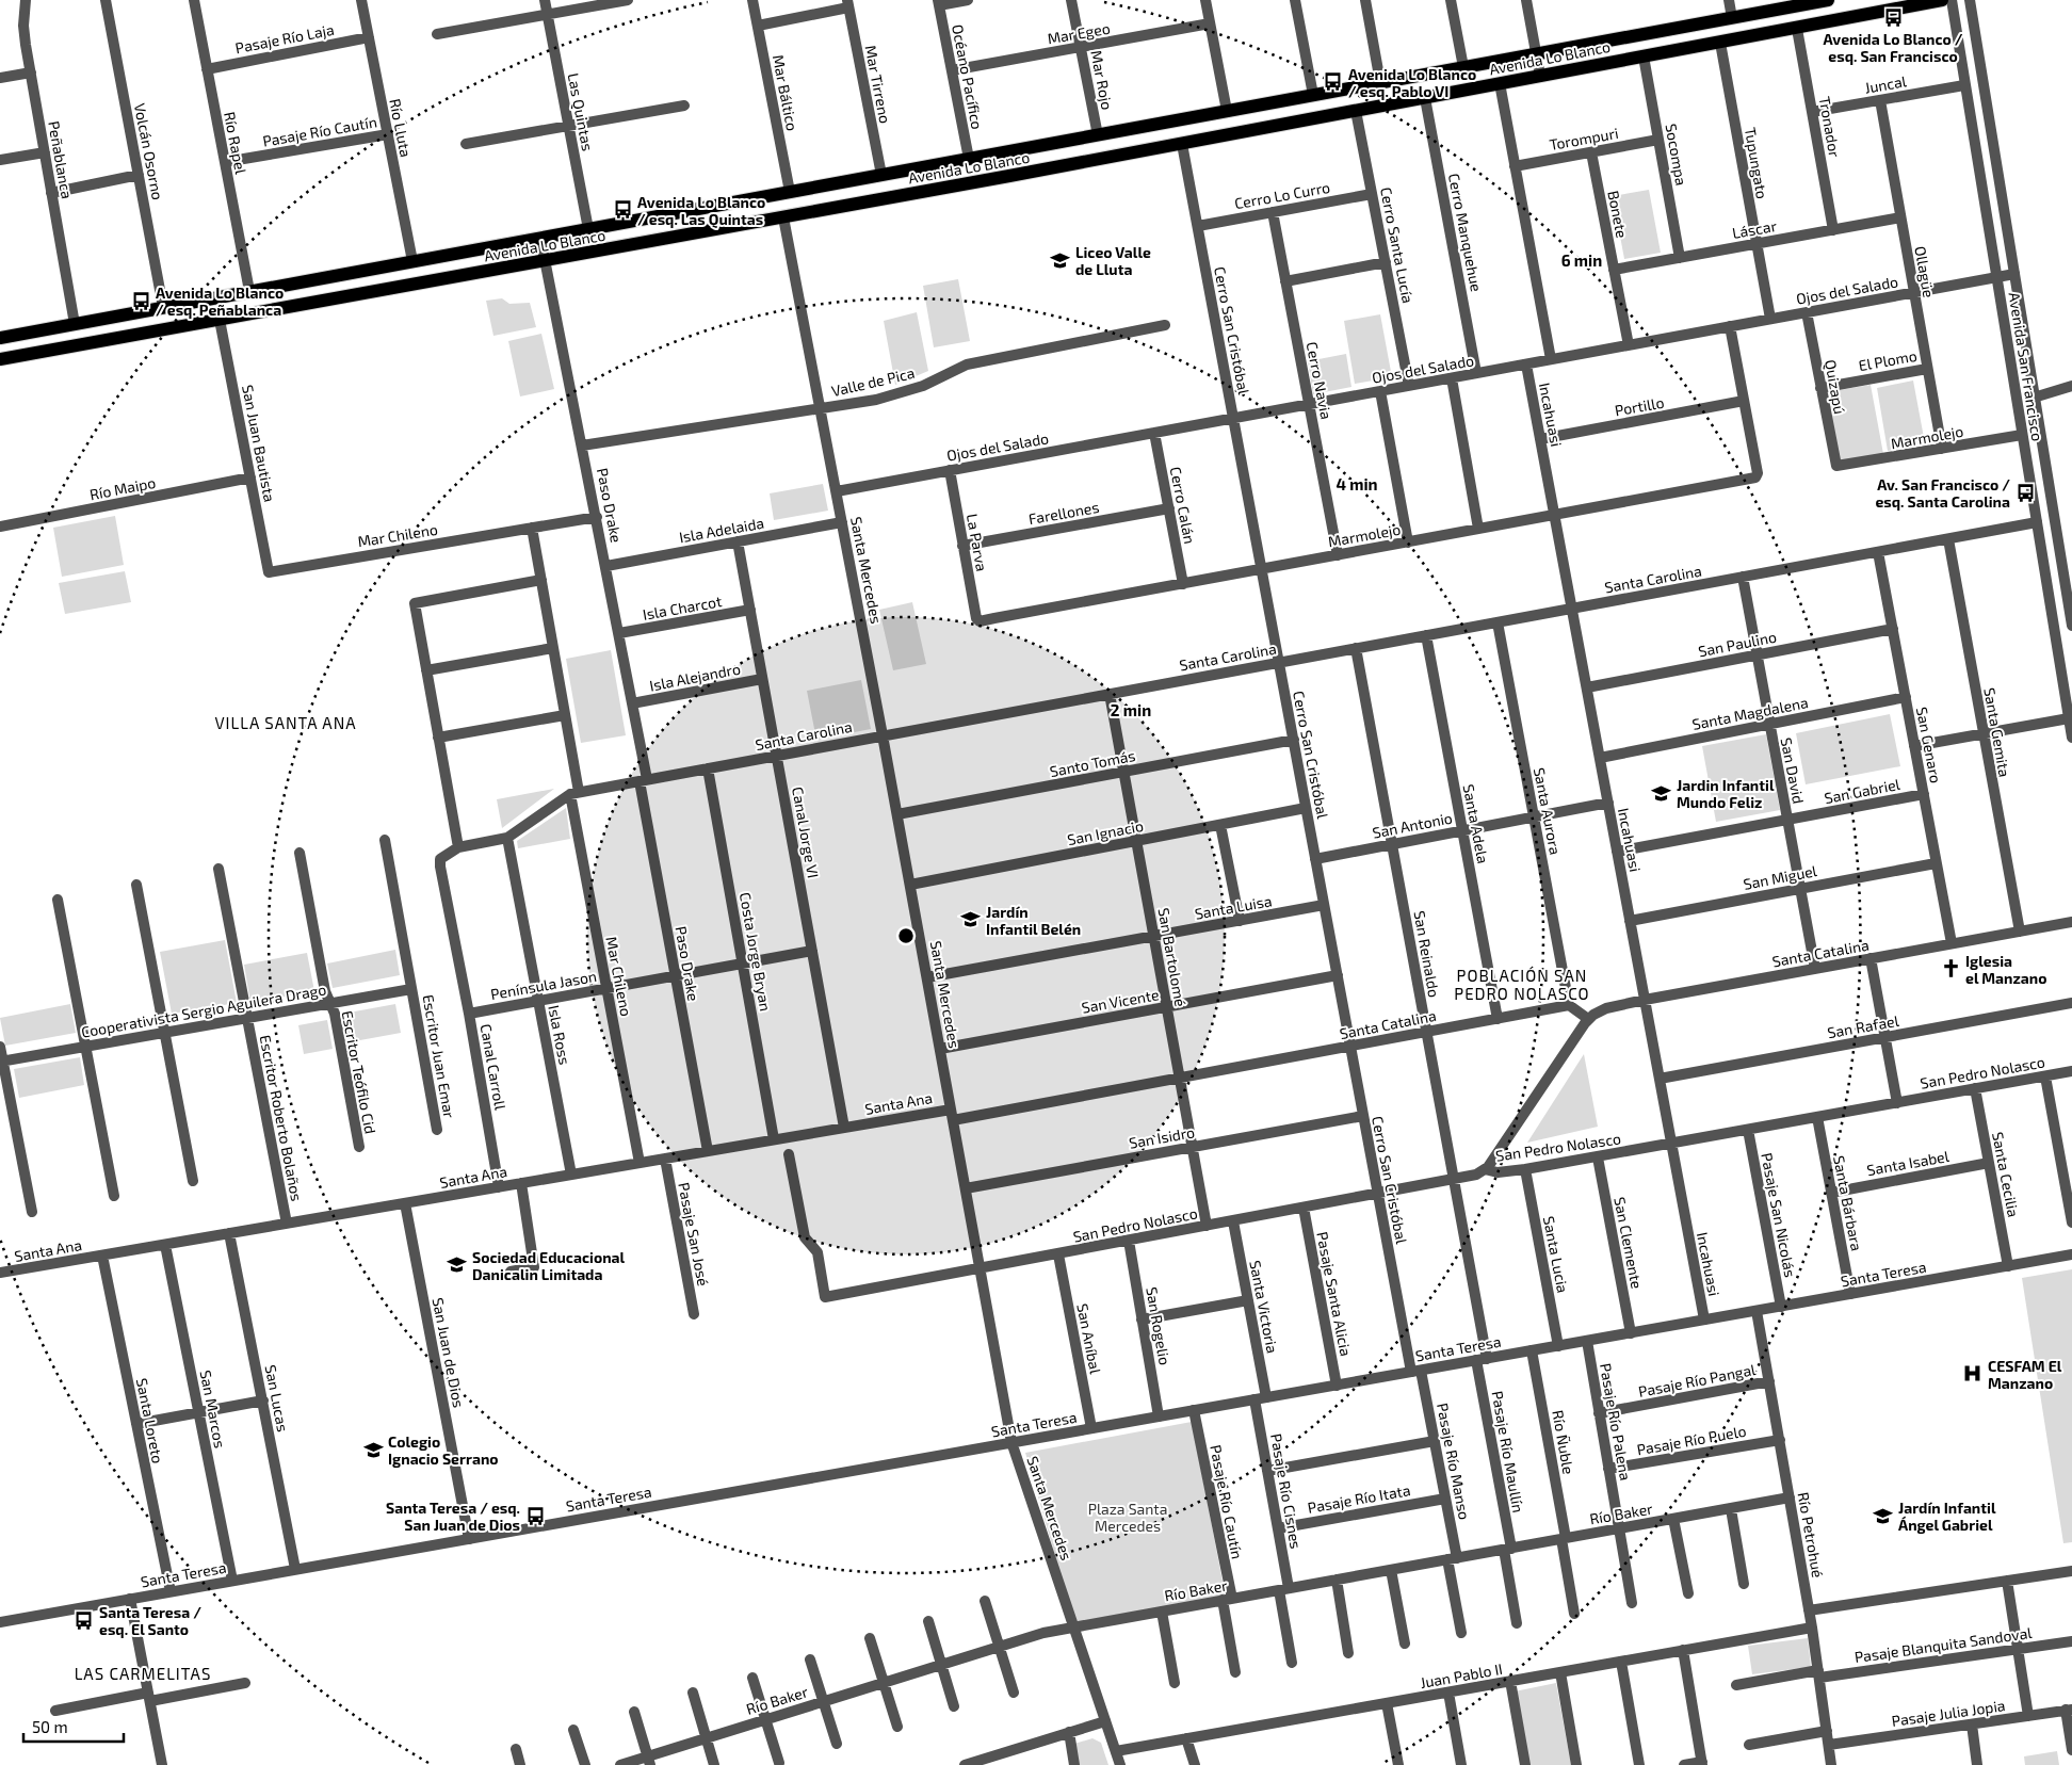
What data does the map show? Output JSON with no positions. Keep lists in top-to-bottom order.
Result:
{
  "streets": {
    "main road": ["Avenida Lo Blanco"],
    "street": [
      "Mar Egeo",
      "Pasaje Río Laja",
      "Océano Pacífico",
      "Mar Rojo",
      "Mar Tirreno",
      "Juncal",
      "Mar Báltico",
      "Las Quintas",
      "Tronador",
      "Río Lluta",
      "Pasaje Río Cautín",
      "Torompuri",
      "Río Rapel",
      "Volcán Osorno",
      "Socompa",
      "Peñablanca",
      "Tupungato",
      "Cerro Lo Curro",
      "Bonete",
      "Láscar",
      "Cerro Manquehue",
      "Cerro Santa Lucía",
      "Ollagüe",
      "Ojos del Salado",
      "Cerro San Cristóbal",
      "El Plomo",
      "Avenida San Francisco",
      "Cerro Navia",
      "Valle de Pica",
      "Quizapú",
      "Portillo",
      "Incahuasi",
      "Marmolejo",
      "San Juan Bautista",
      "Río Maipo",
      "Paso Drake",
      "Cerro Calán",
      "Farellones",
      "Isla Adelaida",
      "Mar Chileno",
      "La Parva",
      "Santa Mercedes",
      "Santa Carolina",
      "Isla Charcot",
      "San Paulino",
      "Isla Alejandro",
      "Santa Magdalena",
      "Santa Gemita",
      "San Genaro",
      "Santo Tomás",
      "San David",
      "San Gabriel",
      "Santa Aurora",
      "Santa Adela",
      "San Antonio",
      "Canal Jorge VI",
      "San Ignacio",
      "San Miguel",
      "Santa Luisa",
      "Costa Jorge Bryan",
      "Santa Catalina",
      "San Reinaldo",
      "San Bartolomé",
      "Península Jason",
      "San Vicente",
      "Cooperativista Sergio Aguilera Drago",
      "San Rafael",
      "Isla Ross",
      "Escritor Juan Emar",
      "Canal Carroll",
      "Escritor Teófilo Cid",
      "San Pedro Nolasco",
      "Santa Ana",
      "Escritor Roberto Bolaños",
      "San Isidro",
      "Santa Isabel",
      "Santa Cecilia",
      "Santa Bárbara",
      "Pasaje San Nicolás",
      "Pasaje San José",
      "San Clemente",
      "Santa Lucia",
      "Santa Teresa",
      "Pasaje Santa Alicia",
      "Santa Victoria",
      "San Rogelio",
      "San Aníbal",
      "San Juan de Dios",
      "Pasaje Río Pangal",
      "San Lucas",
      "San Marcos",
      "Santa Loreto",
      "Pasaje Río Palena",
      "Pasaje Río Puelo",
      "Río Ñuble",
      "Pasaje Río Maullín",
      "Pasaje Río Manso",
      "Pasaje Río Cisnes",
      "Pasaje Río Itata",
      "Río Baker",
      "Río Petrohué",
      "Pasaje Blanquita Sandoval",
      "Juan Pablo II",
      "Pasaje Julia Jopia"
    ]
  },
  "crossings": [
    ["Mar Egeo", "Océano Pacífico"],
    ["Mar Egeo", "Mar Rojo"],
    ["Pasaje Río Laja", "Río Lluta"],
    ["Pasaje Río Laja", "Río Rapel"],
    ["Avenida Lo Blanco", "Océano Pacífico"],
    ["Avenida Lo Blanco", "Mar Rojo"],
    ["Avenida Lo Blanco", "Mar Tirreno"],
    ["Avenida Lo Blanco", "Mar Báltico"],
    ["Avenida Lo Blanco", "Las Quintas"],
    ["Avenida Lo Blanco", "Tronador"],
    ["Avenida Lo Blanco", "Río Lluta"],
    ["Avenida Lo Blanco", "Río Rapel"],
    ["Avenida Lo Blanco", "Volcán Osorno"],
    ["Avenida Lo Blanco", "Socompa"],
    ["Avenida Lo Blanco", "Peñablanca"],
    ["Avenida Lo Blanco", "Tupungato"],
    ["Avenida Lo Blanco", "Cerro Manquehue"],
    ["Avenida Lo Blanco", "Cerro Santa Lucía"],
    ["Avenida Lo Blanco", "Cerro San Cristóbal"],
    ["Avenida Lo Blanco", "Incahuasi"],
    ["Avenida Lo Blanco", "San Juan Bautista"],
    ["Avenida Lo Blanco", "Paso Drake"],
    ["Avenida Lo Blanco", "Santa Mercedes"],
    ["Juncal", "Tronador"],
    ["Juncal", "Ollagüe"],
    ["Juncal", "Avenida San Francisco"],
    ["Tronador", "Láscar"],
    ["Río Lluta", "Pasaje Río Cautín"],
    ["Pasaje Río Cautín", "Río Rapel"],
    ["Pasaje Río Cautín", "Santa Teresa"],
    ["Pasaje Río Cautín", "Río Baker"],
    ["Torompuri", "Socompa"],
    ["Torompuri", "Bonete"],
    ["Torompuri", "Incahuasi"],
    ["Socompa", "Láscar"],
    ["Tupungato", "Láscar"],
    ["Tupungato", "Ojos del Salado"],
    ["Cerro Lo Curro", "Cerro Santa Lucía"],
    ["Cerro Lo Curro", "Cerro San Cristóbal"],
    ["Cerro Lo Curro", "Cerro Navia"],
    ["Bonete", "Láscar"],
    ["Bonete", "Ojos del Salado"],
    ["Láscar", "Ollagüe"],
    ["Cerro Manquehue", "Ojos del Salado"],
    ["Cerro Santa Lucía", "Ojos del Salado"],
    ["Ollagüe", "Ojos del Salado"],
    ["Ollagüe", "El Plomo"],
    ["Ollagüe", "Marmolejo"],
    ["Ojos del Salado", "Cerro San Cristóbal"],
    ["Ojos del Salado", "Avenida San Francisco"],
    ["Ojos del Salado", "Cerro Navia"],
    ["Ojos del Salado", "Quizapú"],
    ["Ojos del Salado", "Incahuasi"],
    ["Ojos del Salado", "Cerro Calán"],
    ["Ojos del Salado", "La Parva"],
    ["Ojos del Salado", "Santa Mercedes"],
    ["Cerro San Cristóbal", "Marmolejo"],
    ["Cerro San Cristóbal", "Santa Carolina"],
    ["Cerro San Cristóbal", "Santo Tomás"],
    ["Cerro San Cristóbal", "San Antonio"],
    ["Cerro San Cristóbal", "San Ignacio"],
    ["Cerro San Cristóbal", "Santa Luisa"],
    ["Cerro San Cristóbal", "Santa Catalina"],
    ["Cerro San Cristóbal", "San Vicente"],
    ["Cerro San Cristóbal", "San Pedro Nolasco"],
    ["Cerro San Cristóbal", "San Isidro"],
    ["Cerro San Cristóbal", "Santa Teresa"],
    ["Cerro San Cristóbal", "Pasaje Río Manso"],
    ["El Plomo", "Quizapú"],
    ["Avenida San Francisco", "Marmolejo"],
    ["Avenida San Francisco", "Santa Carolina"],
    ["Cerro Navia", "Marmolejo"],
    ["Valle de Pica", "Paso Drake"],
    ["Valle de Pica", "Santa Mercedes"],
    ["Quizapú", "Marmolejo"],
    ["Portillo", "Incahuasi"],
    ["Portillo", "Marmolejo"],
    ["Incahuasi", "Marmolejo"],
    ["Incahuasi", "Santa Carolina"],
    ["Incahuasi", "San Paulino"],
    ["Incahuasi", "Santa Magdalena"],
    ["Incahuasi", "San Gabriel"],
    ["Incahuasi", "San Antonio"],
    ["Incahuasi", "San Miguel"],
    ["Incahuasi", "Santa Catalina"],
    ["Incahuasi", "San Rafael"],
    ["Incahuasi", "San Pedro Nolasco"],
    ["Incahuasi", "Santa Teresa"],
    ["Marmolejo", "Cerro Calán"],
    ["Marmolejo", "La Parva"],
    ["San Juan Bautista", "Río Maipo"],
    ["San Juan Bautista", "Mar Chileno"],
    ["Paso Drake", "Isla Adelaida"],
    ["Paso Drake", "Mar Chileno"],
    ["Paso Drake", "Santa Carolina"],
    ["Paso Drake", "Isla Charcot"],
    ["Paso Drake", "Isla Alejandro"],
    ["Paso Drake", "Península Jason"],
    ["Paso Drake", "Santa Ana"],
    ["Cerro Calán", "Farellones"],
    ["Farellones", "La Parva"],
    ["Isla Adelaida", "Santa Mercedes"],
    ["Isla Adelaida", "Canal Jorge VI"],
    ["Mar Chileno", "Santa Carolina"],
    ["Mar Chileno", "Península Jason"],
    ["Mar Chileno", "Santa Ana"],
    ["Santa Mercedes", "Santa Carolina"],
    ["Santa Mercedes", "Santo Tomás"],
    ["Santa Mercedes", "San Ignacio"],
    ["Santa Mercedes", "Santa Luisa"],
    ["Santa Mercedes", "Santa Catalina"],
    ["Santa Mercedes", "San Vicente"],
    ["Santa Mercedes", "San Pedro Nolasco"],
    ["Santa Mercedes", "Santa Ana"],
    ["Santa Mercedes", "San Isidro"],
    ["Santa Mercedes", "Santa Teresa"],
    ["Santa Mercedes", "Río Baker"],
    ["Santa Mercedes", "Juan Pablo II"],
    ["Santa Carolina", "Santa Gemita"],
    ["Santa Carolina", "San Genaro"],
    ["Santa Carolina", "San David"],
    ["Santa Carolina", "Santa Aurora"],
    ["Santa Carolina", "Santa Adela"],
    ["Santa Carolina", "Canal Jorge VI"],
    ["Santa Carolina", "Costa Jorge Bryan"],
    ["Santa Carolina", "San Reinaldo"],
    ["Santa Carolina", "San Bartolomé"],
    ["Santa Carolina", "Isla Ross"],
    ["Santa Carolina", "Canal Carroll"],
    ["Isla Charcot", "Canal Jorge VI"],
    ["San Paulino", "San Genaro"],
    ["San Paulino", "San David"],
    ["Isla Alejandro", "Canal Jorge VI"],
    ["Santa Magdalena", "San Genaro"],
    ["Santa Magdalena", "San David"],
    ["Santa Gemita", "Santa Catalina"],
    ["San Genaro", "San Gabriel"],
    ["San Genaro", "San Miguel"],
    ["San Genaro", "Santa Catalina"],
    ["Santo Tomás", "San Bartolomé"],
    ["San David", "San Gabriel"],
    ["San David", "San Miguel"],
    ["San David", "Santa Catalina"],
    ["Santa Aurora", "San Antonio"],
    ["Santa Aurora", "Santa Catalina"],
    ["Santa Adela", "San Antonio"],
    ["Santa Adela", "Santa Catalina"],
    ["San Antonio", "San Reinaldo"],
    ["Canal Jorge VI", "Península Jason"],
    ["Canal Jorge VI", "Santa Ana"],
    ["San Ignacio", "San Bartolomé"],
    ["Santa Luisa", "San Bartolomé"],
    ["Costa Jorge Bryan", "Península Jason"],
    ["Costa Jorge Bryan", "Santa Ana"],
    ["Santa Catalina", "San Reinaldo"],
    ["Santa Catalina", "San Bartolomé"],
    ["Santa Catalina", "Santa Ana"],
    ["San Reinaldo", "San Pedro Nolasco"],
    ["San Reinaldo", "Santa Teresa"],
    ["San Reinaldo", "Pasaje Río Maullín"],
    ["San Bartolomé", "San Vicente"],
    ["San Bartolomé", "San Pedro Nolasco"],
    ["San Bartolomé", "San Isidro"],
    ["Península Jason", "Isla Ross"],
    ["Península Jason", "Canal Carroll"],
    ["Cooperativista Sergio Aguilera Drago", "Escritor Juan Emar"],
    ["Cooperativista Sergio Aguilera Drago", "Escritor Teófilo Cid"],
    ["Cooperativista Sergio Aguilera Drago", "Escritor Roberto Bolaños"],
    ["Isla Ross", "Santa Ana"],
    ["Canal Carroll", "Santa Ana"],
    ["San Pedro Nolasco", "Santa Cecilia"],
    ["San Pedro Nolasco", "Santa Bárbara"],
    ["San Pedro Nolasco", "Pasaje San Nicolás"],
    ["San Pedro Nolasco", "San Clemente"],
    ["San Pedro Nolasco", "Santa Lucia"],
    ["San Pedro Nolasco", "Pasaje Santa Alicia"],
    ["San Pedro Nolasco", "Santa Victoria"],
    ["San Pedro Nolasco", "San Rogelio"],
    ["San Pedro Nolasco", "San Aníbal"],
    ["Santa Ana", "Escritor Roberto Bolaños"],
    ["Santa Ana", "Pasaje San José"],
    ["Santa Ana", "San Juan de Dios"],
    ["Santa Ana", "San Lucas"],
    ["Santa Ana", "San Marcos"],
    ["Santa Ana", "Santa Loreto"],
    ["Santa Isabel", "Santa Cecilia"],
    ["Santa Isabel", "Santa Bárbara"],
    ["Santa Cecilia", "Santa Teresa"],
    ["Santa Bárbara", "Santa Teresa"],
    ["Pasaje San Nicolás", "Santa Teresa"],
    ["San Clemente", "Santa Teresa"],
    ["Santa Lucia", "Santa Teresa"],
    ["Santa Teresa", "Pasaje Santa Alicia"],
    ["Santa Teresa", "Santa Victoria"],
    ["Santa Teresa", "San Rogelio"],
    ["Santa Teresa", "San Aníbal"],
    ["Santa Teresa", "San Juan de Dios"],
    ["Santa Teresa", "San Lucas"],
    ["Santa Teresa", "San Marcos"],
    ["Santa Teresa", "Santa Loreto"],
    ["Santa Teresa", "Pasaje Río Palena"],
    ["Santa Teresa", "Río Ñuble"],
    ["Santa Teresa", "Pasaje Río Maullín"],
    ["Santa Teresa", "Pasaje Río Manso"],
    ["Santa Teresa", "Pasaje Río Cisnes"],
    ["Santa Teresa", "Río Petrohué"],
    ["Pasaje Río Pangal", "Pasaje Río Palena"],
    ["Pasaje Río Pangal", "Río Petrohué"],
    ["Pasaje Río Palena", "Pasaje Río Puelo"],
    ["Pasaje Río Palena", "Río Baker"],
    ["Pasaje Río Puelo", "Río Petrohué"],
    ["Río Ñuble", "Río Baker"],
    ["Pasaje Río Maullín", "Río Baker"],
    ["Pasaje Río Manso", "Pasaje Río Itata"],
    ["Pasaje Río Manso", "Río Baker"],
    ["Pasaje Río Cisnes", "Pasaje Río Itata"],
    ["Pasaje Río Cisnes", "Río Baker"],
    ["Río Baker", "Río Petrohué"],
    ["Río Petrohué", "Pasaje Blanquita Sandoval"],
    ["Río Petrohué", "Juan Pablo II"],
    ["Río Petrohué", "Pasaje Julia Jopia"]
  ],
  "districts": ["VILLA SANTA ANA", "POBLACIÓN SAN PEDRO NOLASCO", "LAS CARMELITAS"],
  "parks": ["Plaza Santa Mercedes"],
  "places": {
    "bus stop": [
      "Avenida Lo Blanco / esq. San Francisco",
      "Avenida Lo Blanco / esq. Pablo VI",
      "Avenida Lo Blanco / esq. Las Quintas",
      "Avenida Lo Blanco / esq. Peñablanca",
      "Av. San Francisco / esq. Santa Carolina",
      "Santa Teresa / esq. San Juan de Dios",
      "Santa Teresa / esq. El Santo"
    ],
    "school or university": [
      "Liceo Valle de Lluta",
      "Jardin Infantil Mundo Feliz",
      "Jardín Infantil Belén",
      "Sociedad Educacional Danicalin Limitada",
      "Colegio Ignacio Serrano",
      "Jardín Infantil Ángel Gabriel"
    ],
    "church": ["Iglesia el Manzano"],
    "hospital": ["CESFAM El Manzano"]
  },
  "scale_bar": "50 m",
  "rings": ["6 min", "4 min", "2 min"]
}
